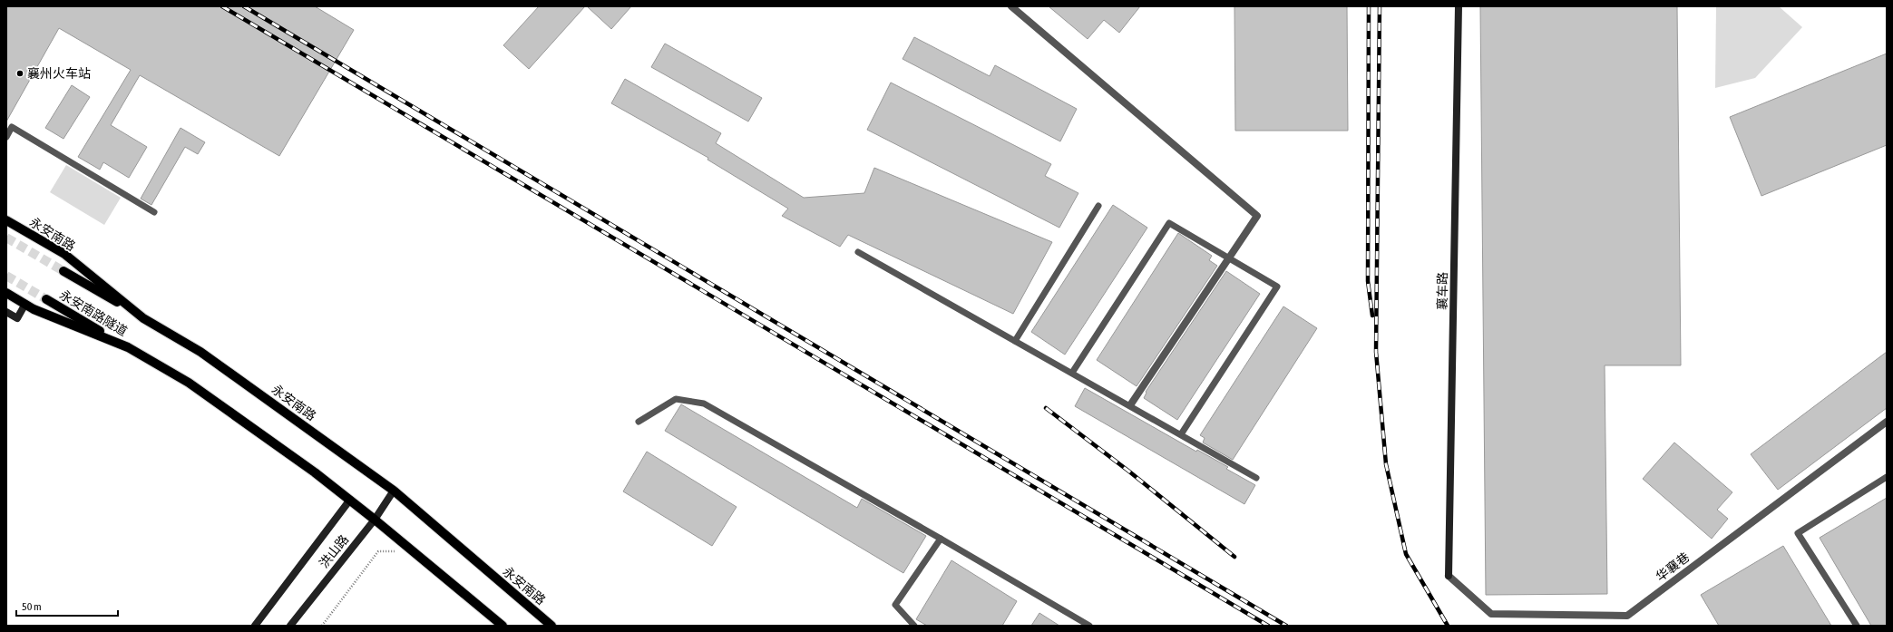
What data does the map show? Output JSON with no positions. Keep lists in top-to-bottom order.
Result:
{
  "streets": {
    "main road": ["永安南路", "永安南路隧道"],
    "street": ["襄车路", "洪山路", "华襄巷"]
  },
  "crossings": [
    ["永安南路", "永安南路隧道"],
    ["永安南路", "洪山路"],
    ["襄车路", "华襄巷"]
  ],
  "places": ["襄州火车站"],
  "scale_bar": "50 m"
}
